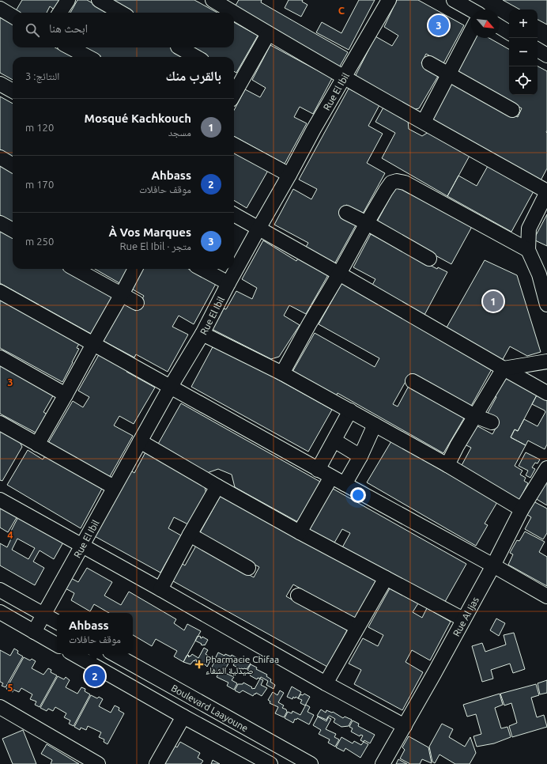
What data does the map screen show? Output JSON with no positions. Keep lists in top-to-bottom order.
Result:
{
  "streets": {
    "street": ["Rue El Ibil", "Rue Al Ijas", "Boulevard Laayoune"]
  },
  "places": {
    "health": ["Pharmacie Chifaa صيدلية الشفاء"]
  },
  "north": "bottom right",
  "page": {
    "map_buttons": ["+", "−"],
    "search": "ابحث هنا",
    "pins": ["3", "1", "2"],
    "heading": ["بالقرب منك", "النتائج: 3"],
    "list": [
      {
        "mark": "1",
        "name": "Mosqué Kachkouch",
        "note": "مسجد",
        "value": "120 m"
      },
      {
        "mark": "2",
        "name": "Ahbass",
        "note": "موقف حافلات",
        "value": "170 m"
      },
      {
        "mark": "3",
        "name": "À Vos Marques",
        "note": "متجر · Rue El Ibil",
        "value": "250 m"
      }
    ],
    "popup": ["Ahbass", "موقف حافلات"]
  },
  "grid": {
    "columns": ["C"],
    "rows": ["3", "4", "5"]
  }
}
